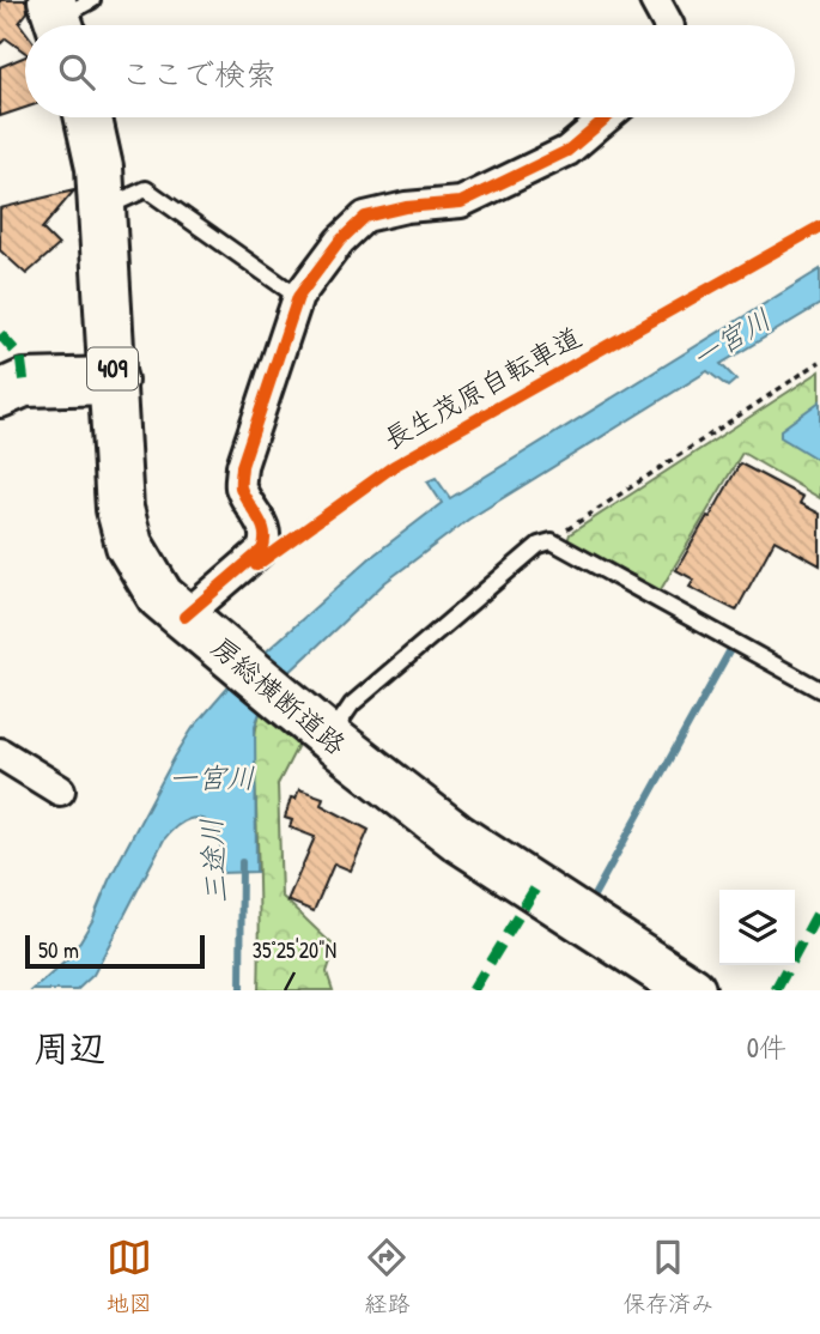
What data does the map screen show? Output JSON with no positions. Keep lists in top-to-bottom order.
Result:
{
  "streets": {
    "main road": ["409", "房総横断道路"],
    "cycle path": ["長生茂原自転車道"]
  },
  "water": ["一宮川", "三途川"],
  "scale_bar": "50 m",
  "page": {
    "search": "ここで検索",
    "scale": "50 m",
    "heading": ["周辺", "0件"],
    "nav": ["地図", "経路", "保存済み"]
  },
  "coordinates": ["35°25'20\"N"]
}
